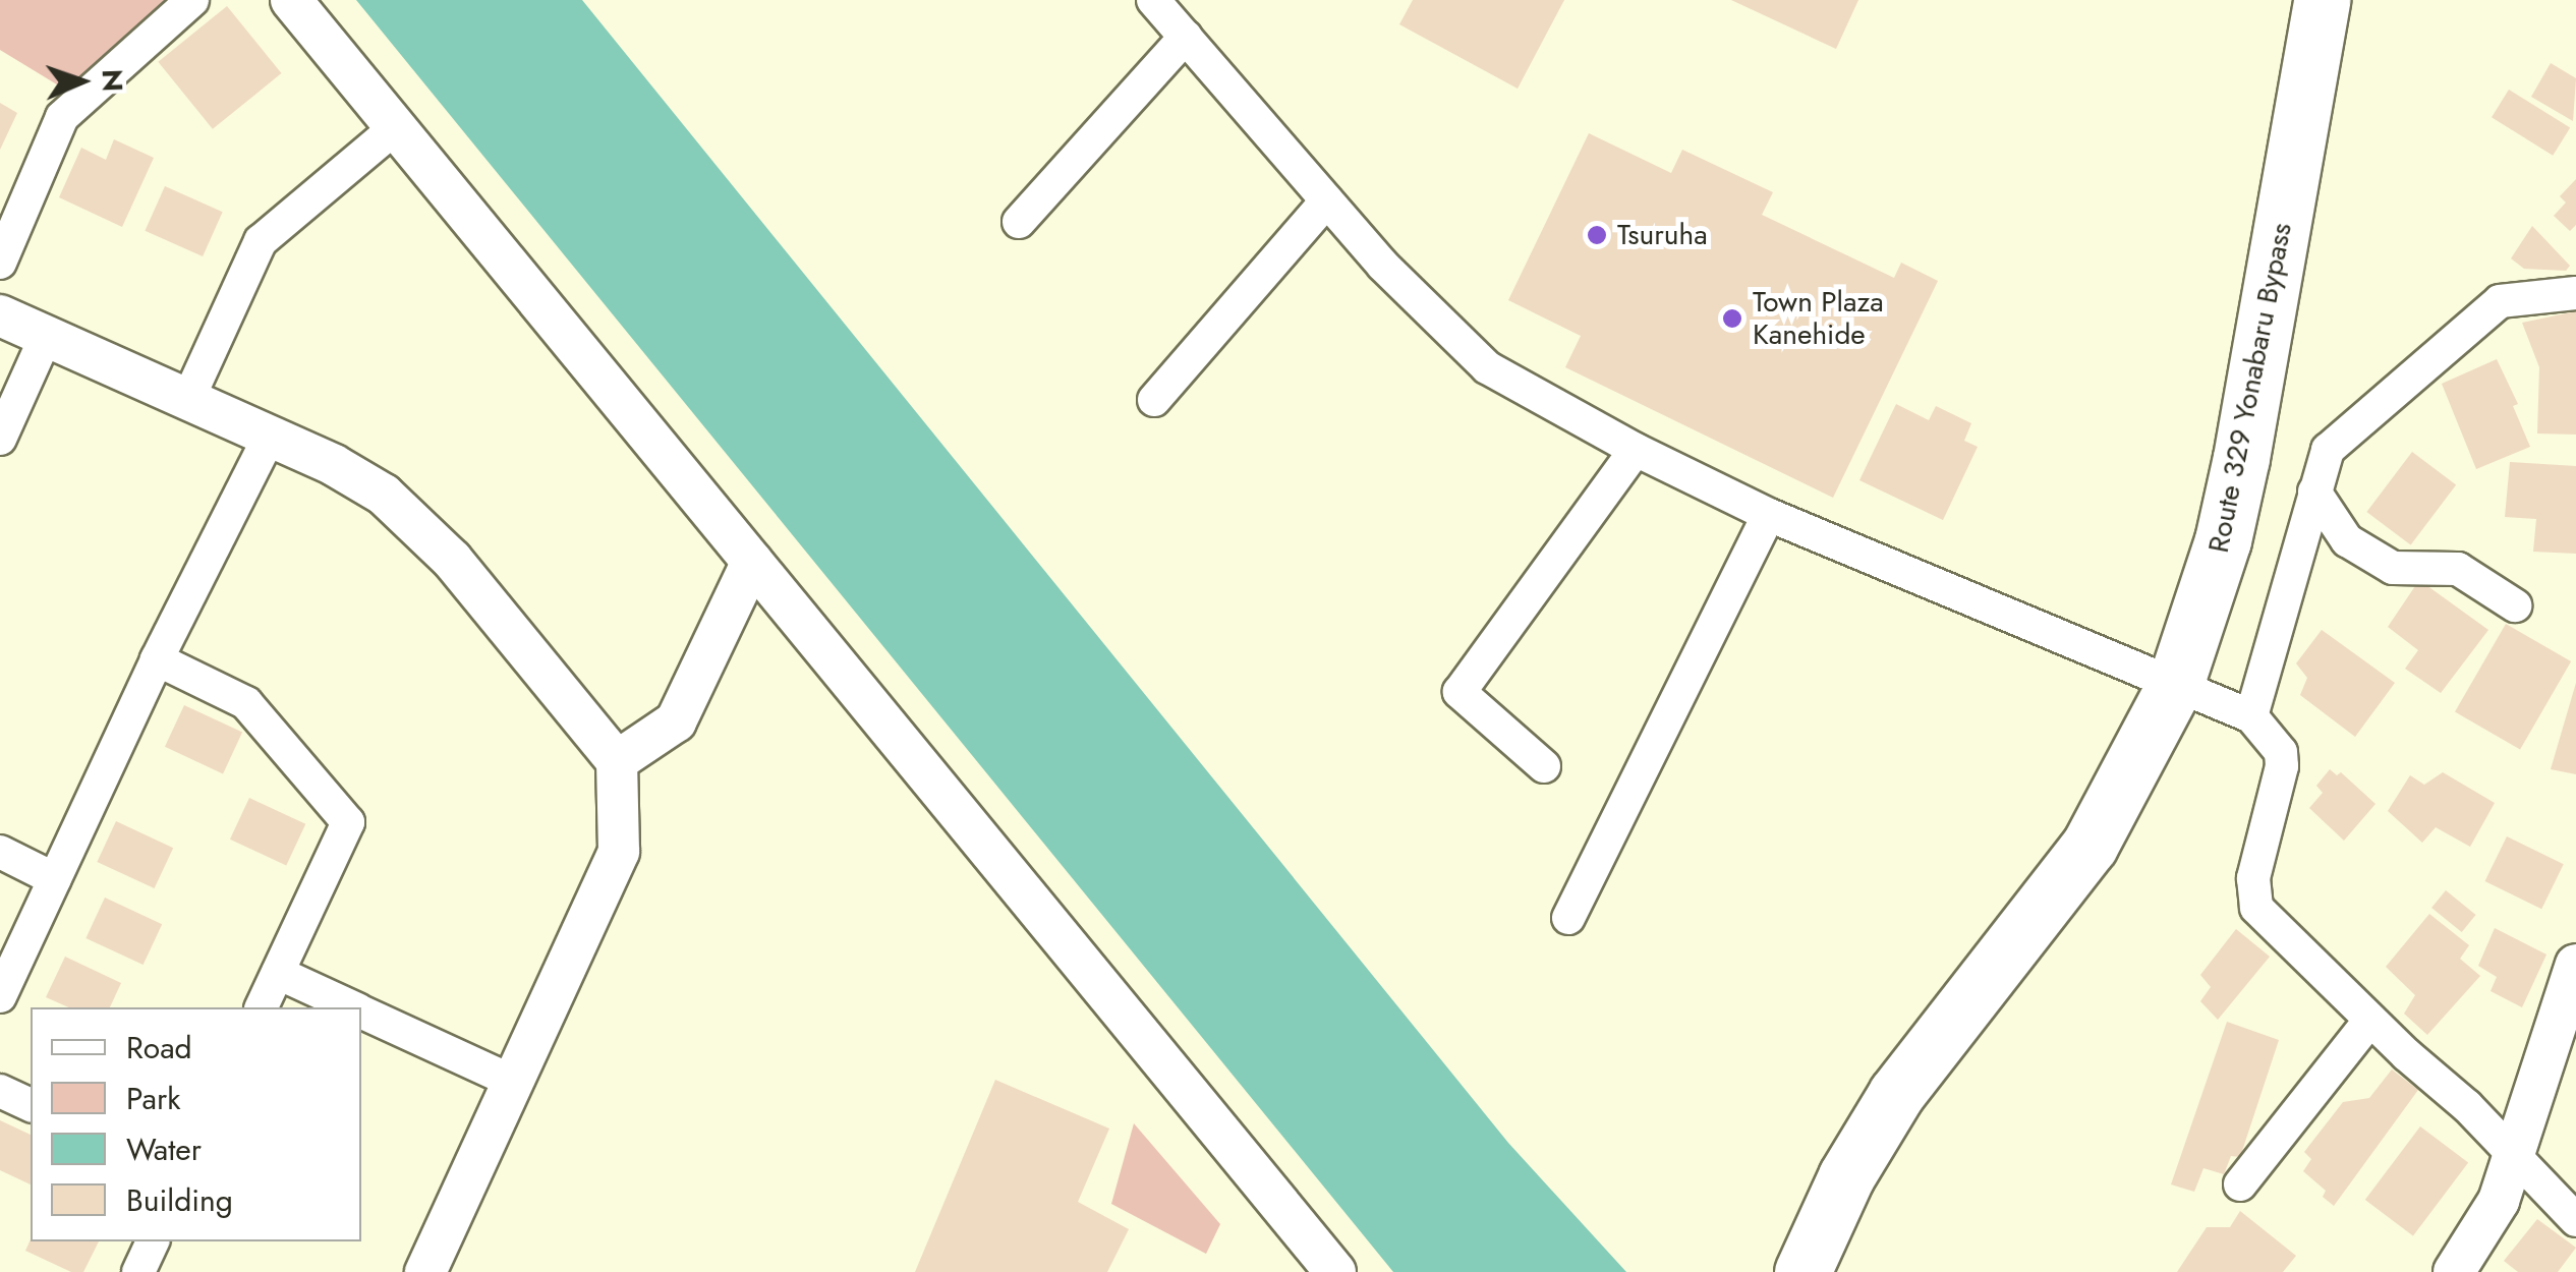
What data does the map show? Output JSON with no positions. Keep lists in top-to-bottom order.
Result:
{
  "streets": {
    "highway": ["Route 329 Yonabaru Bypass"]
  },
  "places": ["Tsuruha", "Town Plaza Kanehide"],
  "legend": [
    "Road",
    "Park",
    "Water",
    "Building"
  ],
  "north": "right"
}
